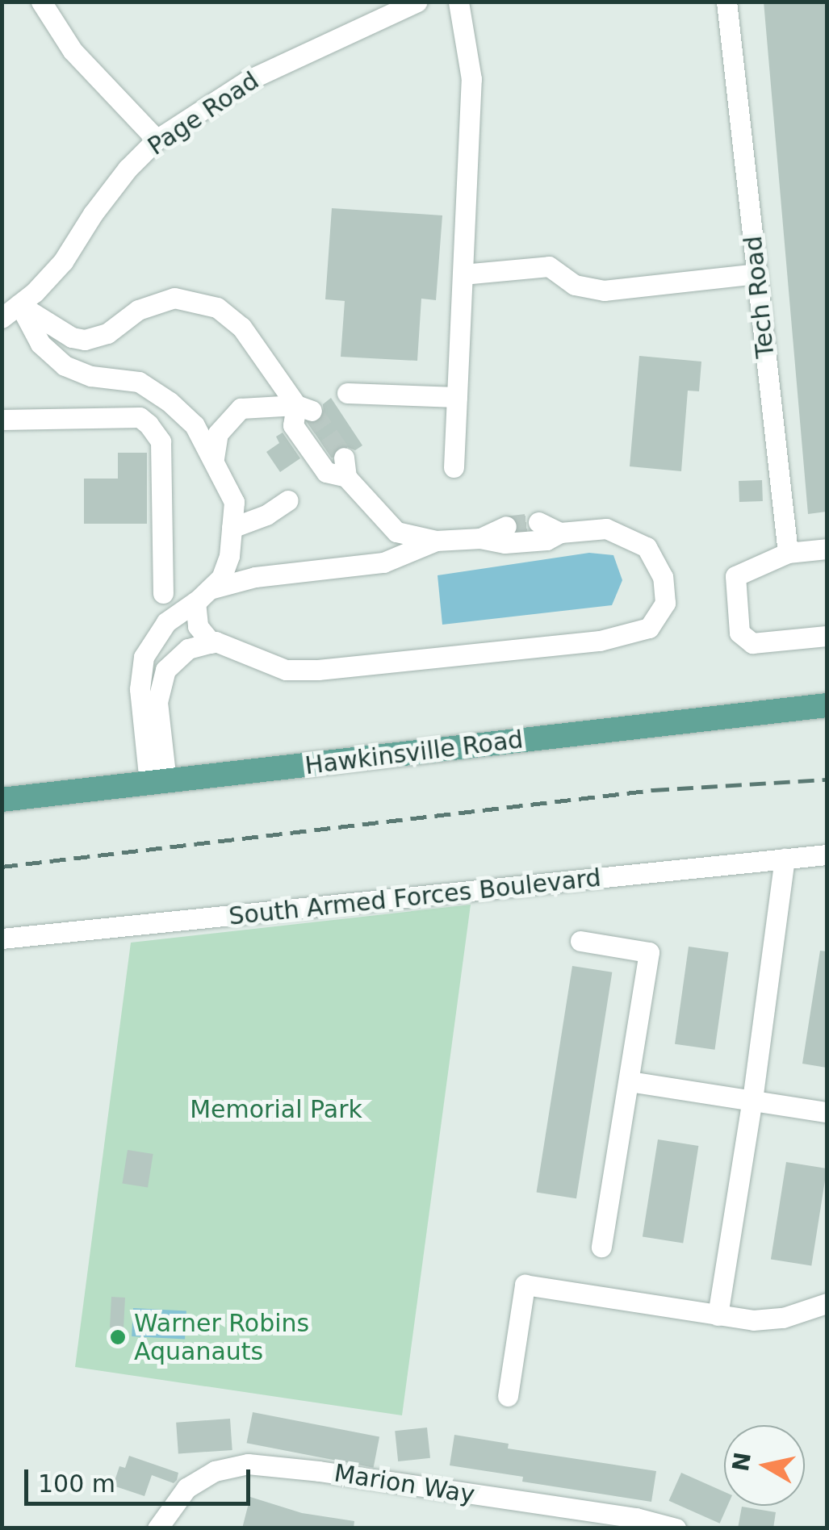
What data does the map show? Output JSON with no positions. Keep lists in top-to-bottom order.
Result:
{
  "streets": {
    "main road": ["Hawkinsville Road"],
    "street": [
      "Page Road",
      "Tech Road",
      "South Armed Forces Boulevard",
      "Marion Way"
    ]
  },
  "parks": ["Memorial Park"],
  "places": ["Warner Robins Aquanauts"],
  "scale_bar": "100 m",
  "north": "left"
}
